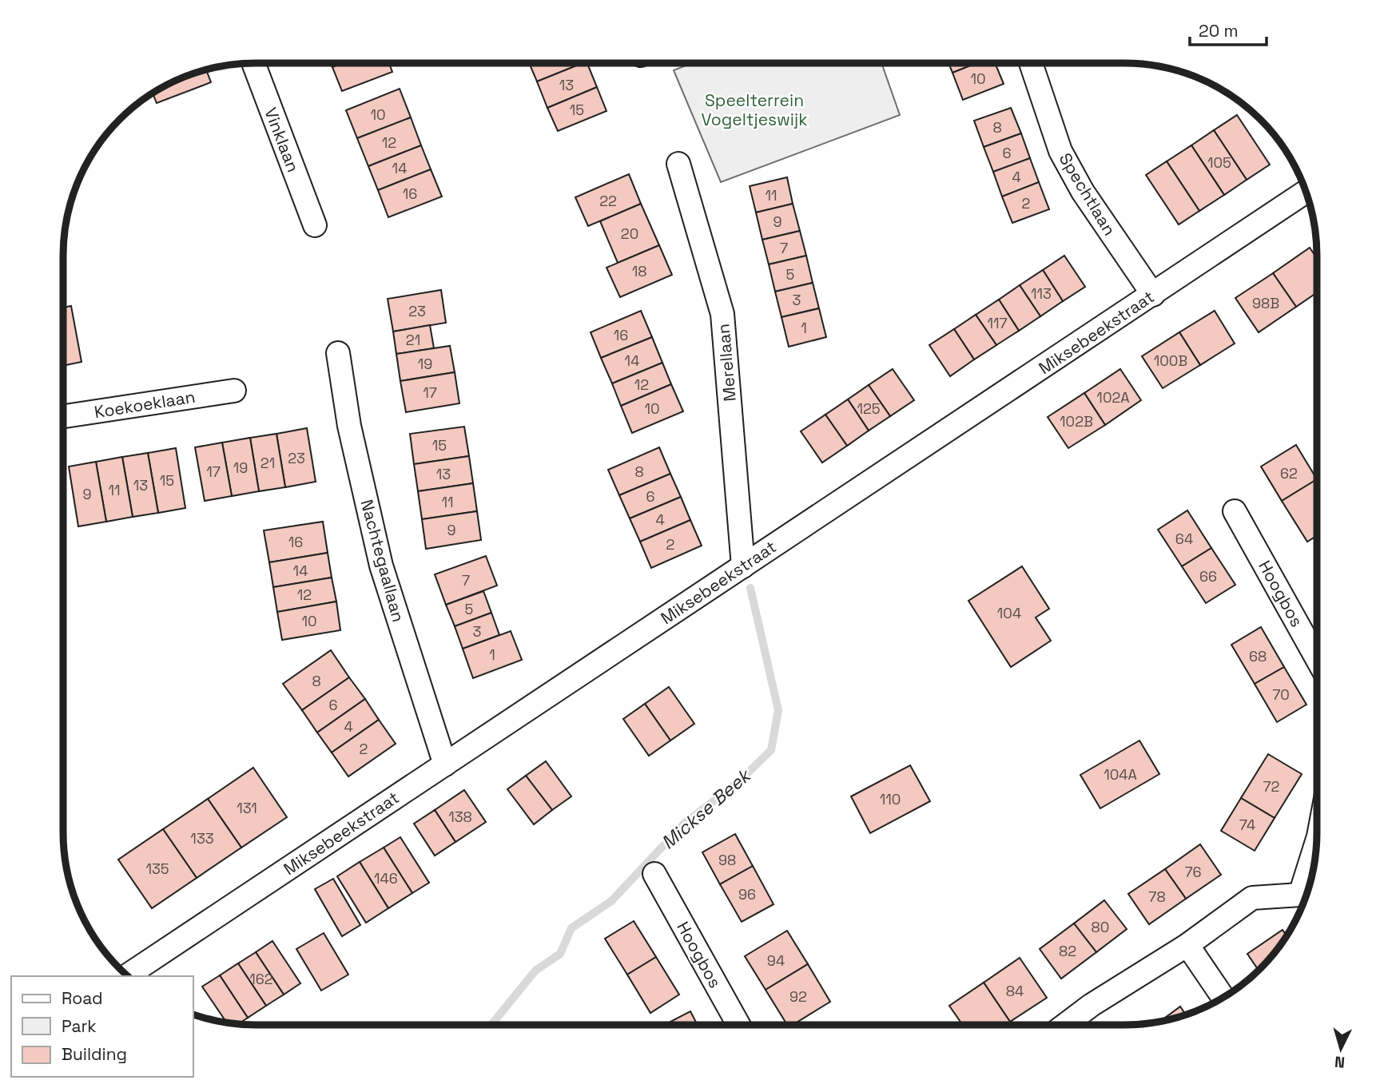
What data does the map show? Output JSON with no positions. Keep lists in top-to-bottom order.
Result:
{
  "streets": {
    "street": [
      "Vinklaan",
      "Spechtlaan",
      "Miksebeekstraat",
      "Merellaan",
      "Koekoeklaan",
      "Nachtegaallaan",
      "Hoogbos"
    ]
  },
  "crossings": [
    ["Spechtlaan", "Miksebeekstraat"],
    ["Miksebeekstraat", "Merellaan"],
    ["Miksebeekstraat", "Nachtegaallaan"]
  ],
  "water": ["Mickse Beek"],
  "parks": ["Speelterrein Vogeltjeswijk"],
  "house_numbers": [
    "10",
    "13",
    "15",
    "10",
    "8",
    "12",
    "6",
    "105",
    "14",
    "4",
    "16",
    "11",
    "22",
    "2",
    "9",
    "20",
    "7",
    "18",
    "5",
    "113",
    "3",
    "98B",
    "23",
    "117",
    "1",
    "16",
    "21",
    "14",
    "100B",
    "19",
    "12",
    "17",
    "102A",
    "10",
    "125",
    "102B",
    "15",
    "23",
    "21",
    "19",
    "17",
    "8",
    "62",
    "13",
    "15",
    "13",
    "11",
    "9",
    "6",
    "11",
    "4",
    "9",
    "64",
    "16",
    "2",
    "14",
    "66",
    "7",
    "12",
    "5",
    "104",
    "10",
    "3",
    "1",
    "68",
    "8",
    "70",
    "6",
    "4",
    "2",
    "104A",
    "72",
    "110",
    "131",
    "138",
    "74",
    "133",
    "98",
    "135",
    "76",
    "146",
    "96",
    "78",
    "80",
    "82",
    "94",
    "162",
    "84",
    "92"
  ],
  "legend": ["Road", "Park", "Building"],
  "scale_bar": "20 m",
  "north": "bottom"
}
